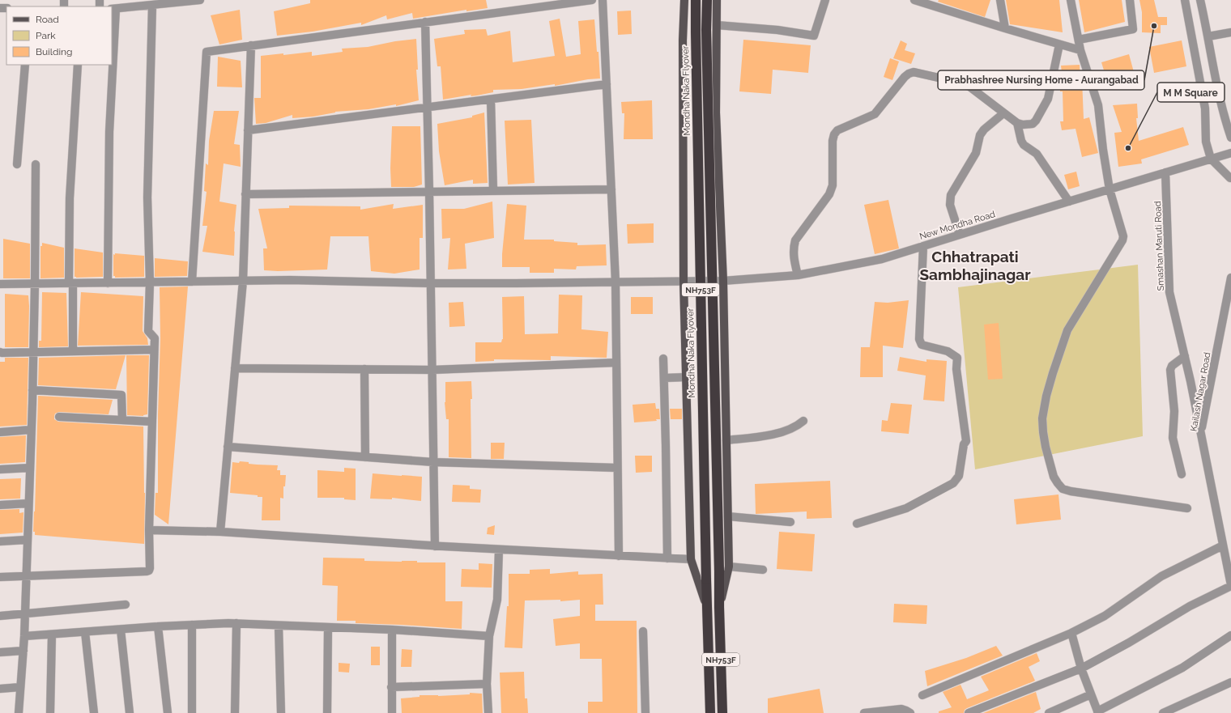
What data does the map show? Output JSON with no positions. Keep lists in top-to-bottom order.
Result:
{
  "streets": {
    "highway": ["Mondha Naka Flyover", "NH753F"],
    "street": ["New Mondha Road", "Smashan Maruti Road", "Kailash Nagar Road"]
  },
  "crossings": [
    ["Mondha Naka Flyover", "NH753F"],
    ["New Mondha Road", "Smashan Maruti Road"],
    ["Smashan Maruti Road", "Kailash Nagar Road"]
  ],
  "districts": ["Chhatrapati Sambhajinagar"],
  "places": ["Prabhashree Nursing Home - Aurangabad", "M M Square"],
  "legend": ["Road", "Park", "Building"]
}
